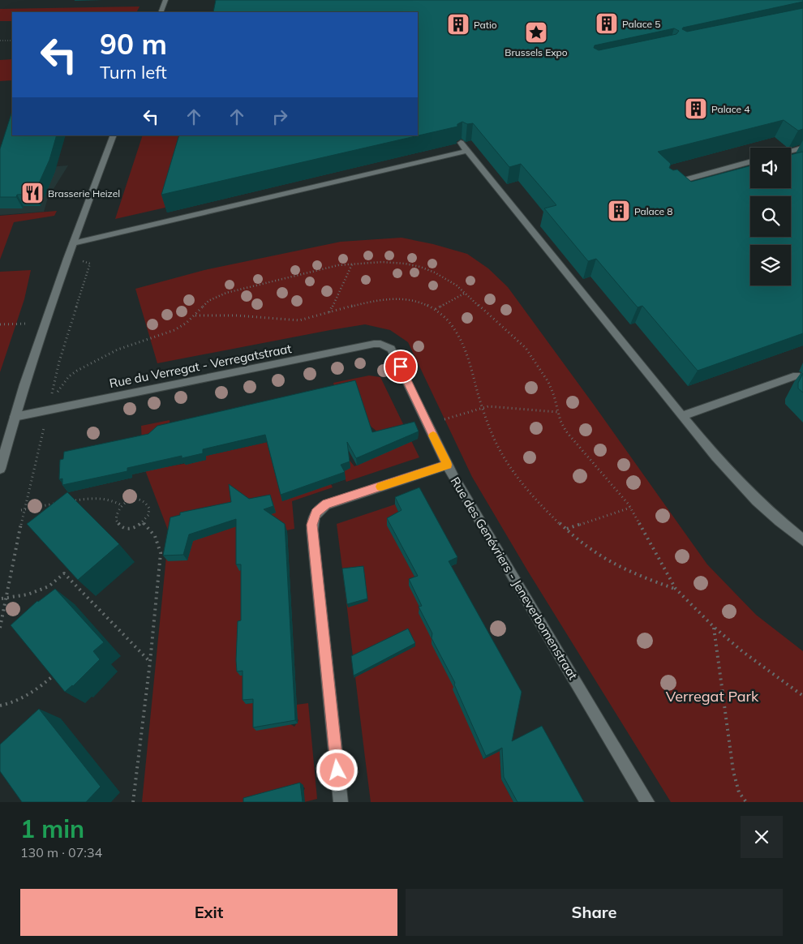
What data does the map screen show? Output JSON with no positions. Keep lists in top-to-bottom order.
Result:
{
  "streets": {
    "street": ["Rue du Verregat - Verregatstraat", "Rue des Genévriers - Jeneverbomenstraat"]
  },
  "crossings": [
    ["Rue du Verregat - Verregatstraat", "Rue des Genévriers - Jeneverbomenstraat"]
  ],
  "parks": ["Verregat Park"],
  "places": {
    "building": [
      "Palace 5",
      "Patio",
      "Palace 4",
      "Palace 8"
    ],
    "place": ["Brussels Expo"],
    "restaurant": ["Brasserie Heizel"]
  },
  "page": {
    "turn": ["90 m", "Turn left"],
    "heading": ["1 min", "130 m · 07:34"],
    "buttons": ["Exit", "Share"]
  }
}
